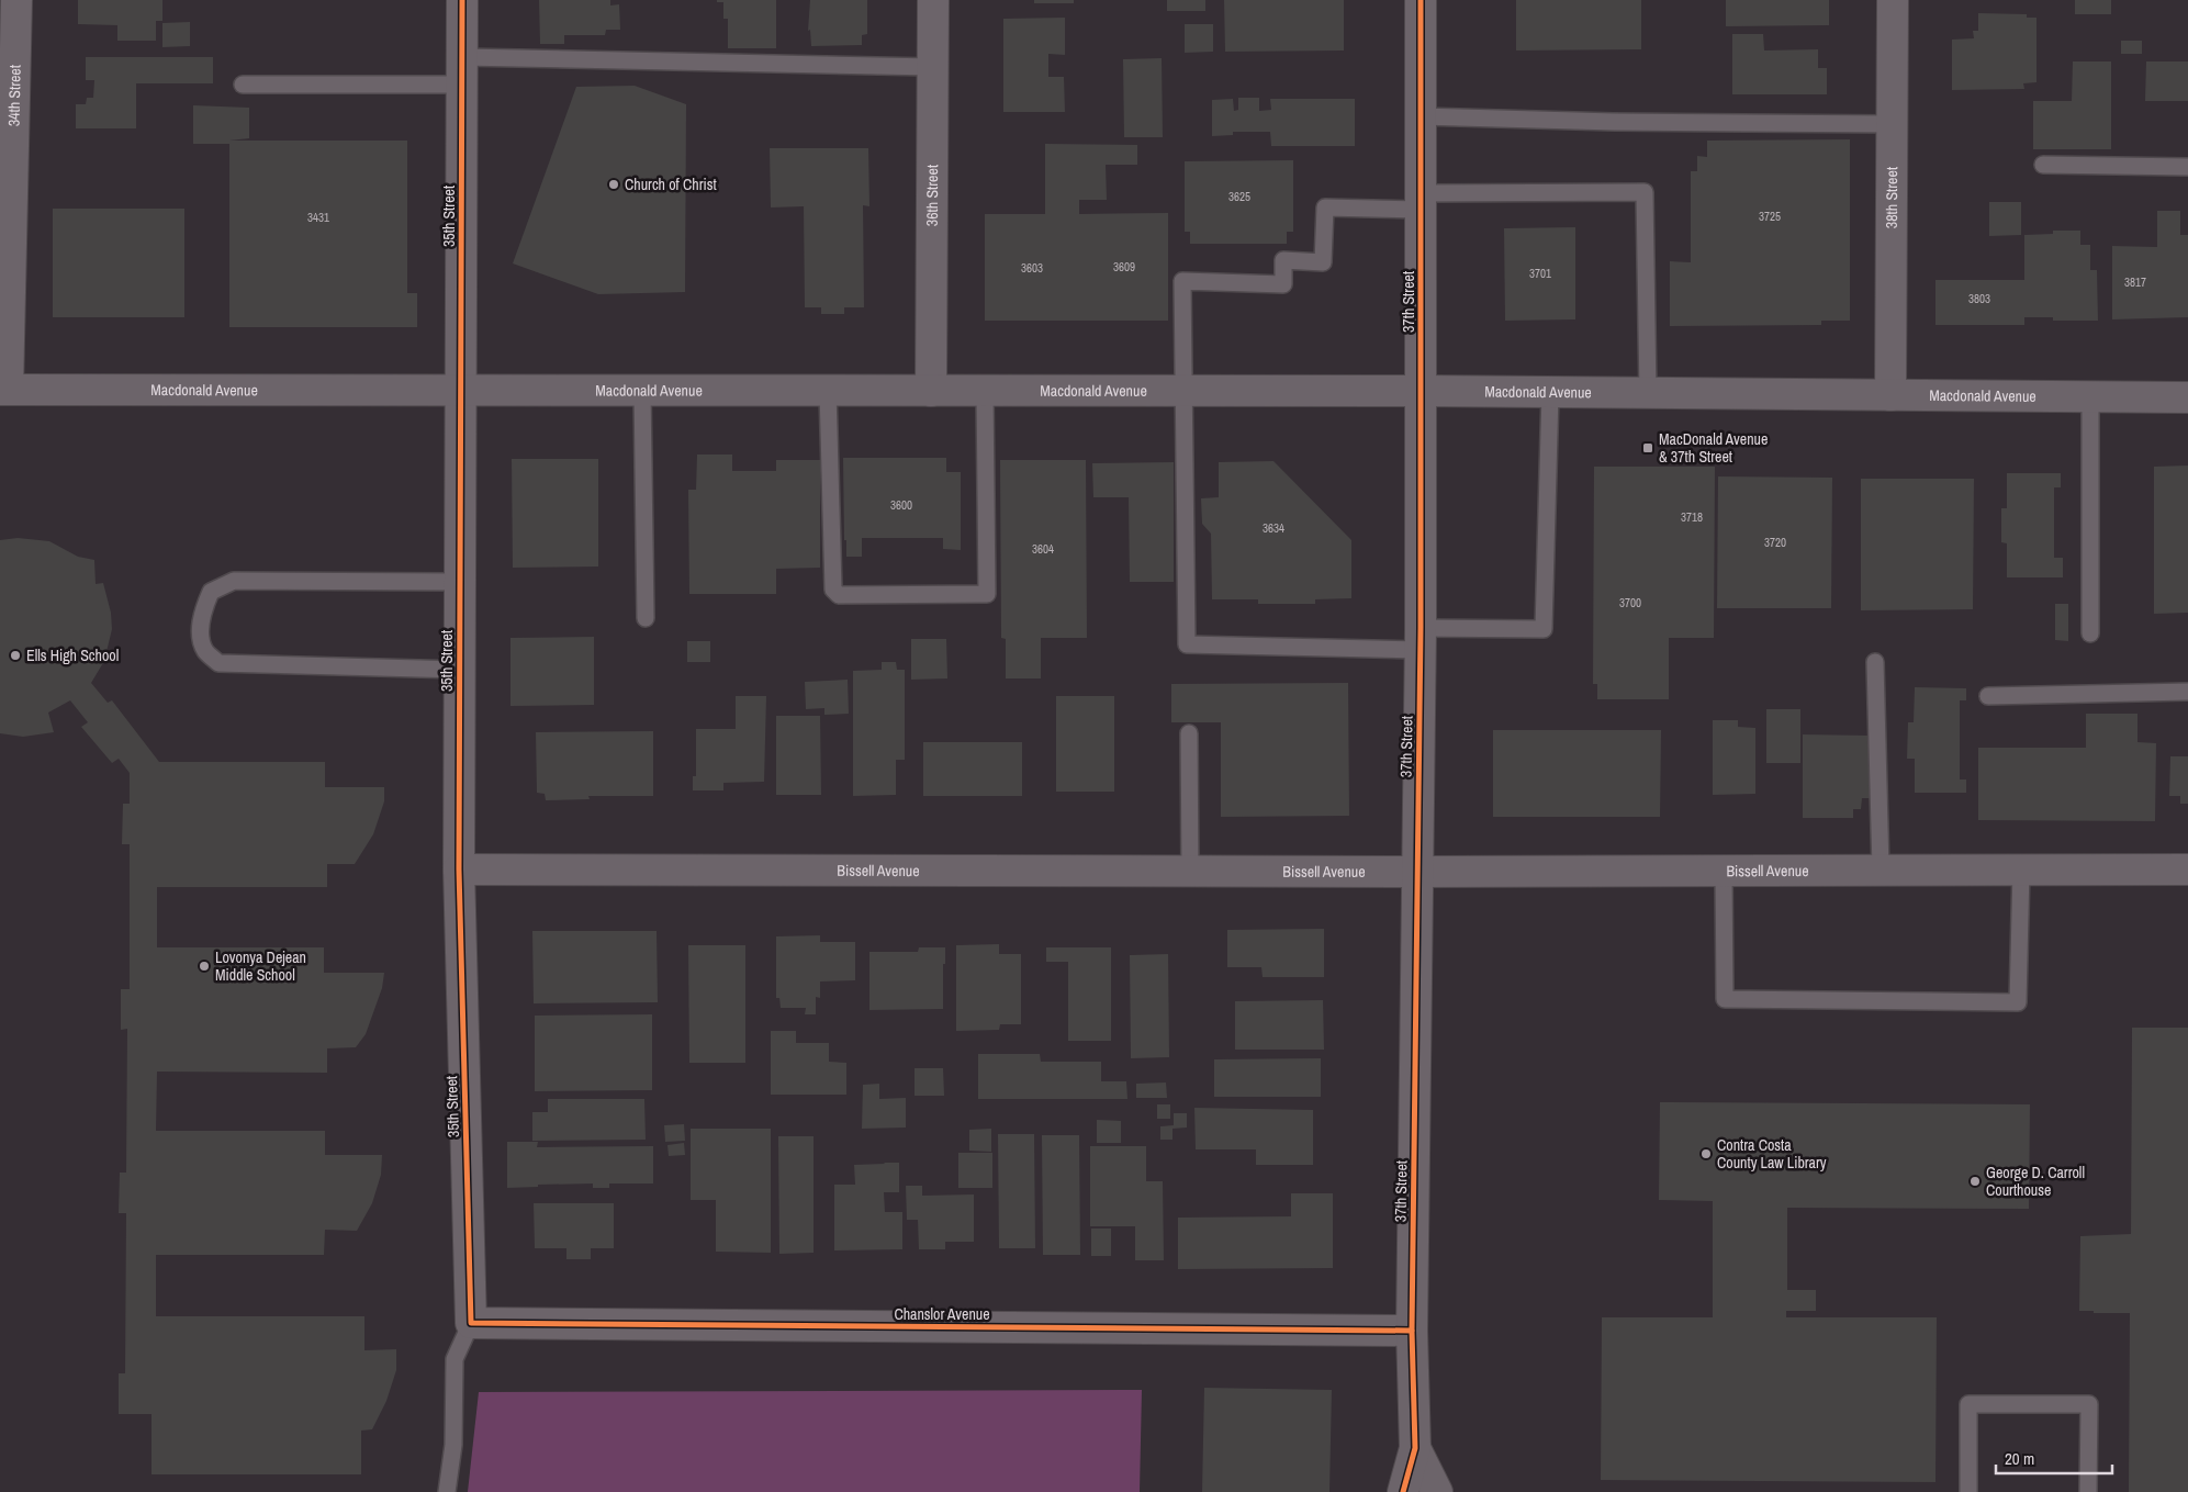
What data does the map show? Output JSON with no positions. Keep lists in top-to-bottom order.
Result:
{
  "streets": {
    "street": [
      "34th Street",
      "36th Street",
      "38th Street",
      "35th Street",
      "37th Street",
      "Macdonald Avenue",
      "Bissell Avenue",
      "Chanslor Avenue"
    ]
  },
  "crossings": [
    ["34th Street", "Macdonald Avenue"],
    ["36th Street", "Macdonald Avenue"],
    ["38th Street", "Macdonald Avenue"],
    ["35th Street", "Macdonald Avenue"],
    ["35th Street", "Bissell Avenue"],
    ["35th Street", "Chanslor Avenue"],
    ["37th Street", "Macdonald Avenue"],
    ["37th Street", "Bissell Avenue"],
    ["37th Street", "Chanslor Avenue"]
  ],
  "places": {
    "other": [
      "Church of Christ",
      "Ells High School",
      "Lovonya Dejean Middle School",
      "Contra Costa County Law Library",
      "George D. Carroll Courthouse"
    ],
    "transit": ["MacDonald Avenue & 37th Street"]
  },
  "house_numbers": [
    "3625",
    "3725",
    "3431",
    "3609",
    "3603",
    "3701",
    "3817",
    "3803",
    "3600",
    "3718",
    "3634",
    "3720",
    "3604",
    "3700"
  ],
  "scale_bar": "20 m"
}
